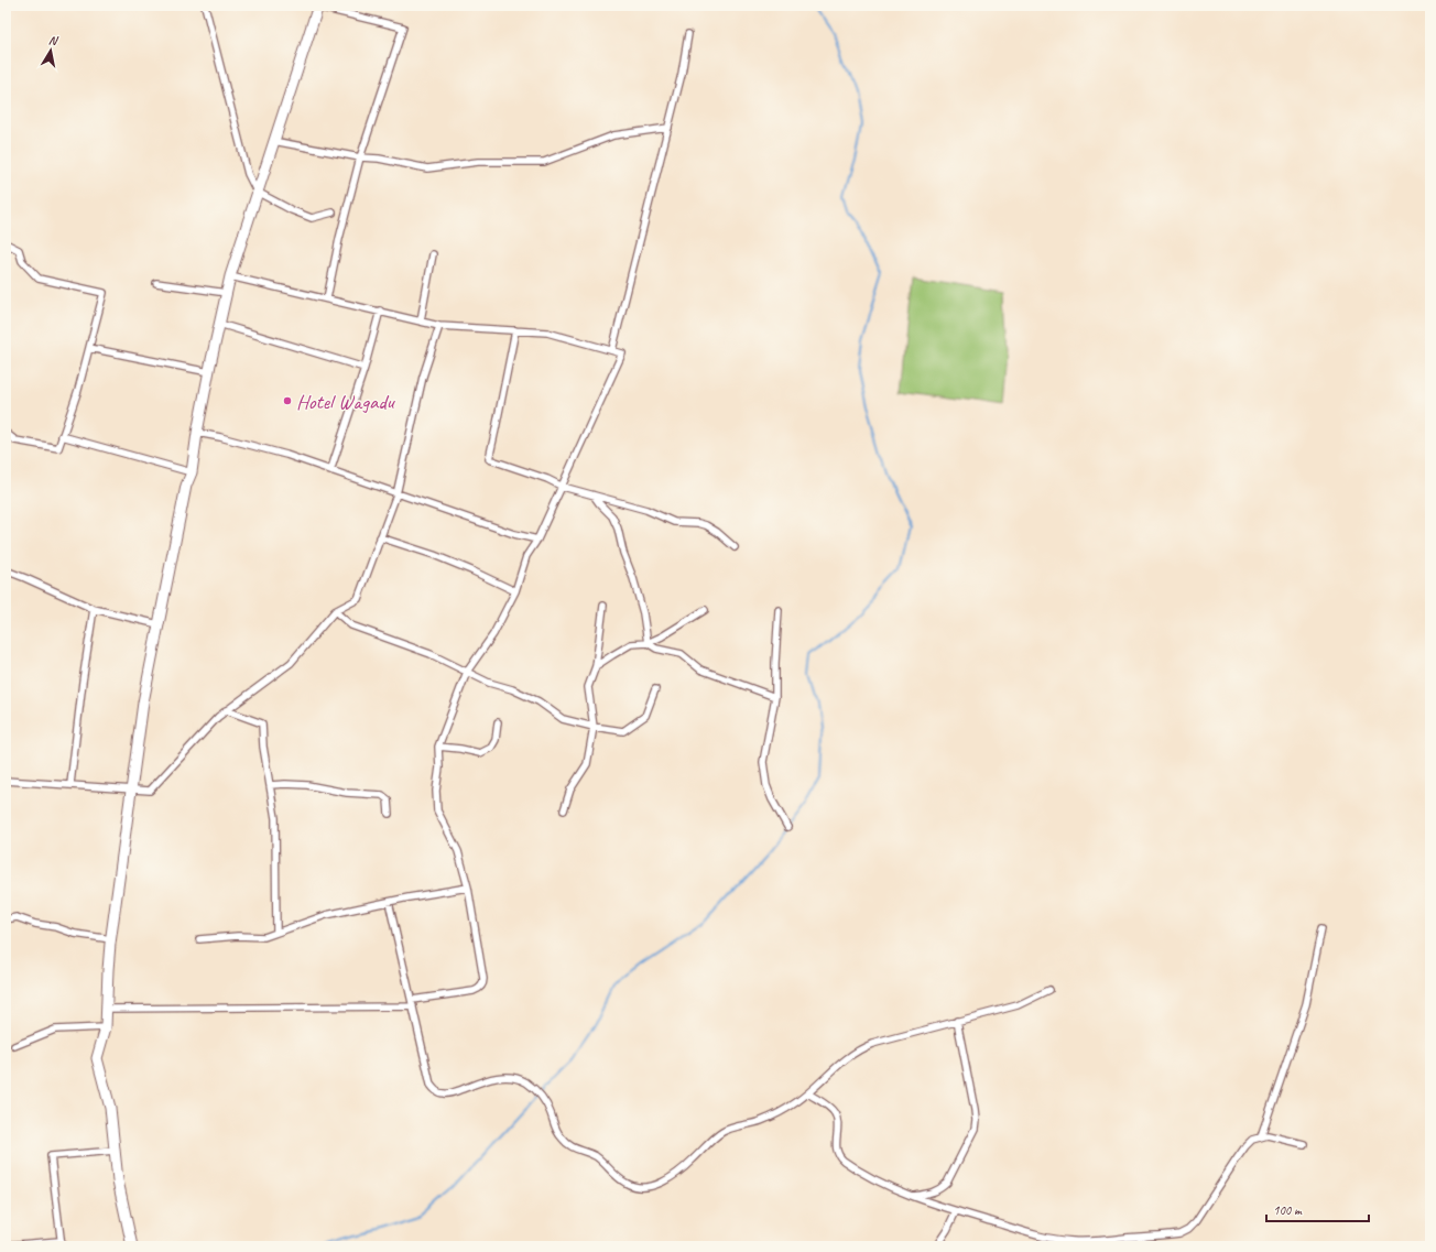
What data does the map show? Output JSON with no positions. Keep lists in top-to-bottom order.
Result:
{
  "places": ["Hotel Wagadu"],
  "scale_bar": "100 m",
  "north": "top"
}
